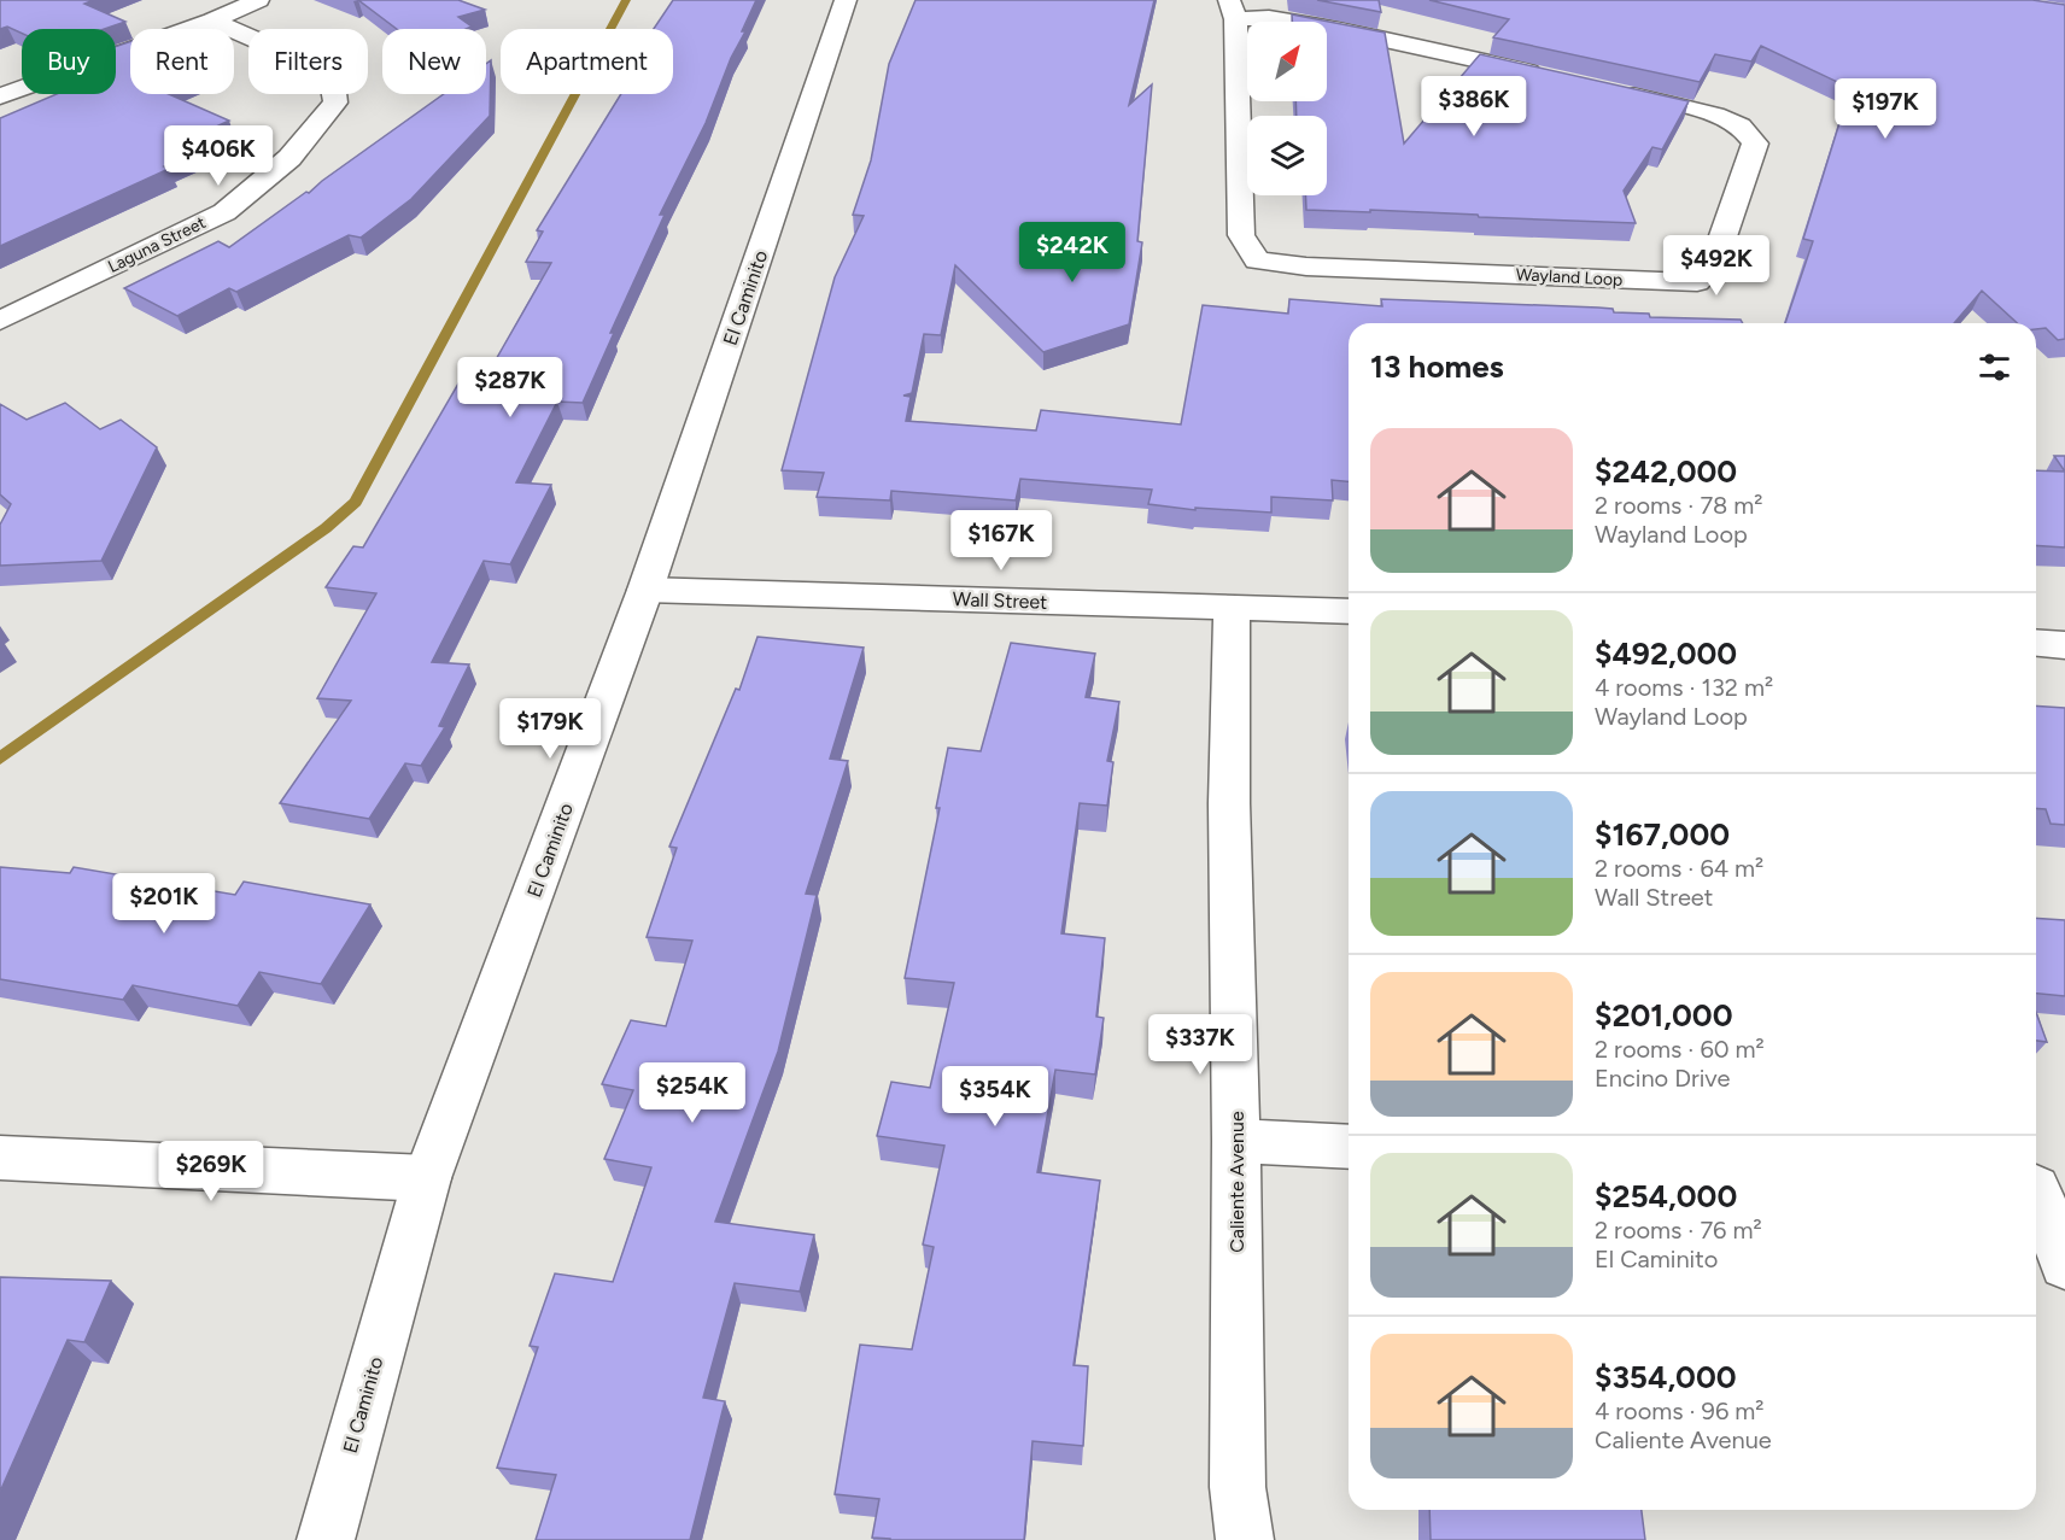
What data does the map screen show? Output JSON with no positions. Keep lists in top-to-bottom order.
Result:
{
  "streets": {
    "street": [
      "Laguna Street",
      "Wayland Loop",
      "El Caminito",
      "Wall Street",
      "Caliente Avenue"
    ]
  },
  "crossings": [
    ["El Caminito", "Wall Street"],
    ["Wall Street", "Caliente Avenue"]
  ],
  "north": "top right",
  "page": {
    "chip": [
      "Buy",
      "Rent",
      "Filters",
      "New",
      "Apartment"
    ],
    "price": [
      "$386K",
      "$197K",
      "$406K",
      "$242K",
      "$492K",
      "$287K",
      "$167K",
      "$179K",
      "$201K",
      "$337K",
      "$254K",
      "$354K",
      "$269K"
    ],
    "heading": "13 homes",
    "list": [
      {
        "name": "$242,000",
        "note": "2 rooms · 78 m² · Wayland Loop"
      },
      {
        "name": "$492,000",
        "note": "4 rooms · 132 m² · Wayland Loop"
      },
      {
        "name": "$167,000",
        "note": "2 rooms · 64 m² · Wall Street"
      },
      {
        "name": "$201,000",
        "note": "2 rooms · 60 m² · Encino Drive"
      },
      {
        "name": "$254,000",
        "note": "2 rooms · 76 m² · El Caminito"
      },
      {
        "name": "$354,000",
        "note": "4 rooms · 96 m² · Caliente Avenue"
      }
    ]
  }
}
